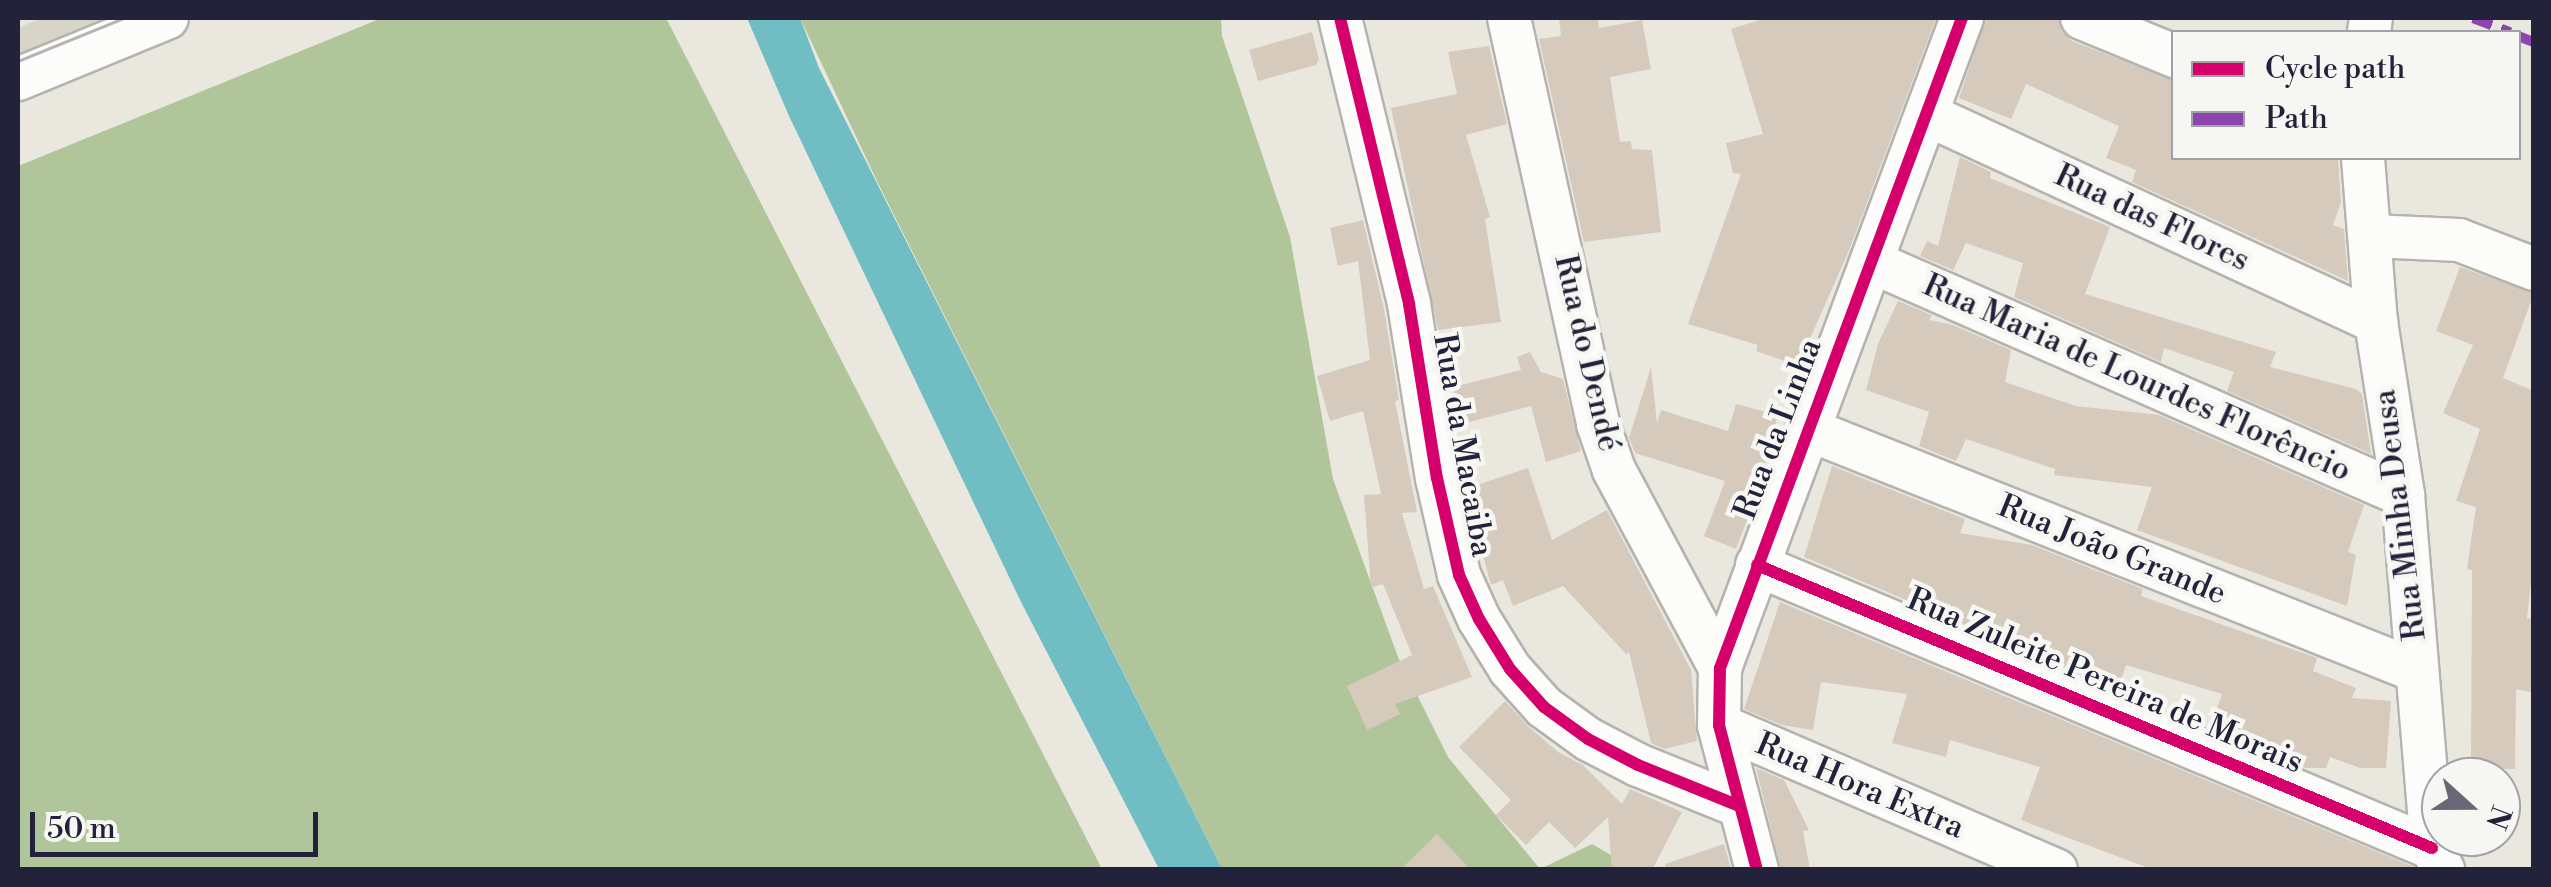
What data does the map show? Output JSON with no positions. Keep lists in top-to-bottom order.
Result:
{
  "streets": {
    "street": [
      "Rua das Flores",
      "Rua do Dendé",
      "Rua Maria de Lourdes Florêncio",
      "Rua da Linha",
      "Rua da Macaiba",
      "Rua Minha Deusa",
      "Rua João Grande",
      "Rua Zuleite Pereira de Morais",
      "Rua Hora Extra"
    ]
  },
  "crossings": [
    ["Rua das Flores", "Rua da Linha"],
    ["Rua das Flores", "Rua Minha Deusa"],
    ["Rua do Dendé", "Rua da Linha"],
    ["Rua Maria de Lourdes Florêncio", "Rua da Linha"],
    ["Rua Maria de Lourdes Florêncio", "Rua Minha Deusa"],
    ["Rua da Linha", "Rua da Macaiba"],
    ["Rua da Linha", "Rua João Grande"],
    ["Rua da Linha", "Rua Zuleite Pereira de Morais"],
    ["Rua da Linha", "Rua Hora Extra"],
    ["Rua Minha Deusa", "Rua João Grande"],
    ["Rua Minha Deusa", "Rua Zuleite Pereira de Morais"]
  ],
  "legend": ["Cycle path", "Path"],
  "scale_bar": "50 m",
  "north": "right"
}
